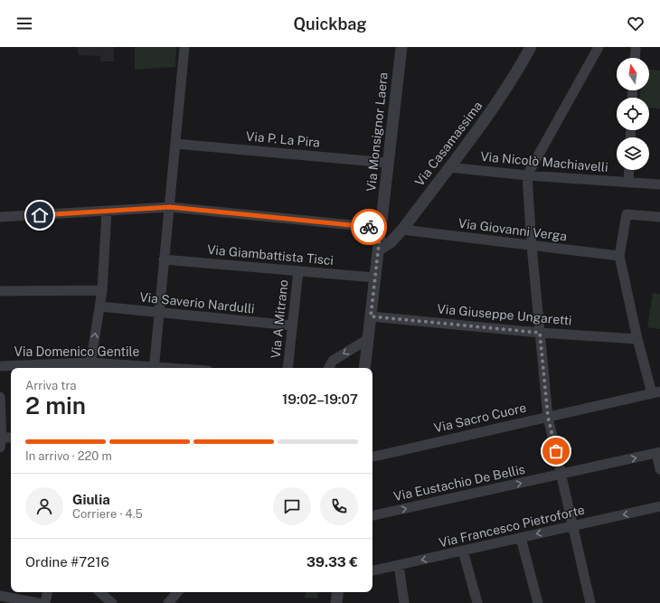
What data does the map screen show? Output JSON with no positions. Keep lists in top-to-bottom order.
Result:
{
  "streets": {
    "street": [
      "Via Monsignor Laera",
      "Via P. La Pira",
      "Via Casamassima",
      "Via Nicolò Machiavelli",
      "Via Giovanni Verga",
      "Via Giambattista Tisci",
      "Via Saverio Nardulli",
      "Via Giuseppe Ungaretti",
      "Via A Mitrano",
      "Via Domenico Gentile",
      "Via Sacro Cuore",
      "Via Eustachio De Bellis",
      "Via Francesco Pietroforte"
    ]
  },
  "crossings": [
    ["Via Monsignor Laera", "Via P. La Pira"],
    ["Via Monsignor Laera", "Via Casamassima"],
    ["Via Monsignor Laera", "Via Giambattista Tisci"],
    ["Via Monsignor Laera", "Via Giuseppe Ungaretti"],
    ["Via Casamassima", "Via Nicolò Machiavelli"],
    ["Via Casamassima", "Via Giovanni Verga"],
    ["Via Giambattista Tisci", "Via A Mitrano"],
    ["Via Saverio Nardulli", "Via A Mitrano"]
  ],
  "one_way": ["Via Eustachio De Bellis", "Via Francesco Pietroforte"],
  "north": "top",
  "page": {
    "header": "Quickbag",
    "heading": ["2 min", "Arriva tra", "19:02–19:07"],
    "panel": [
      "Giulia",
      "Corriere · 4.5",
      "Ordine #7216",
      "39.33 €"
    ],
    "bar": "In arrivo · 220 m"
  }
}
